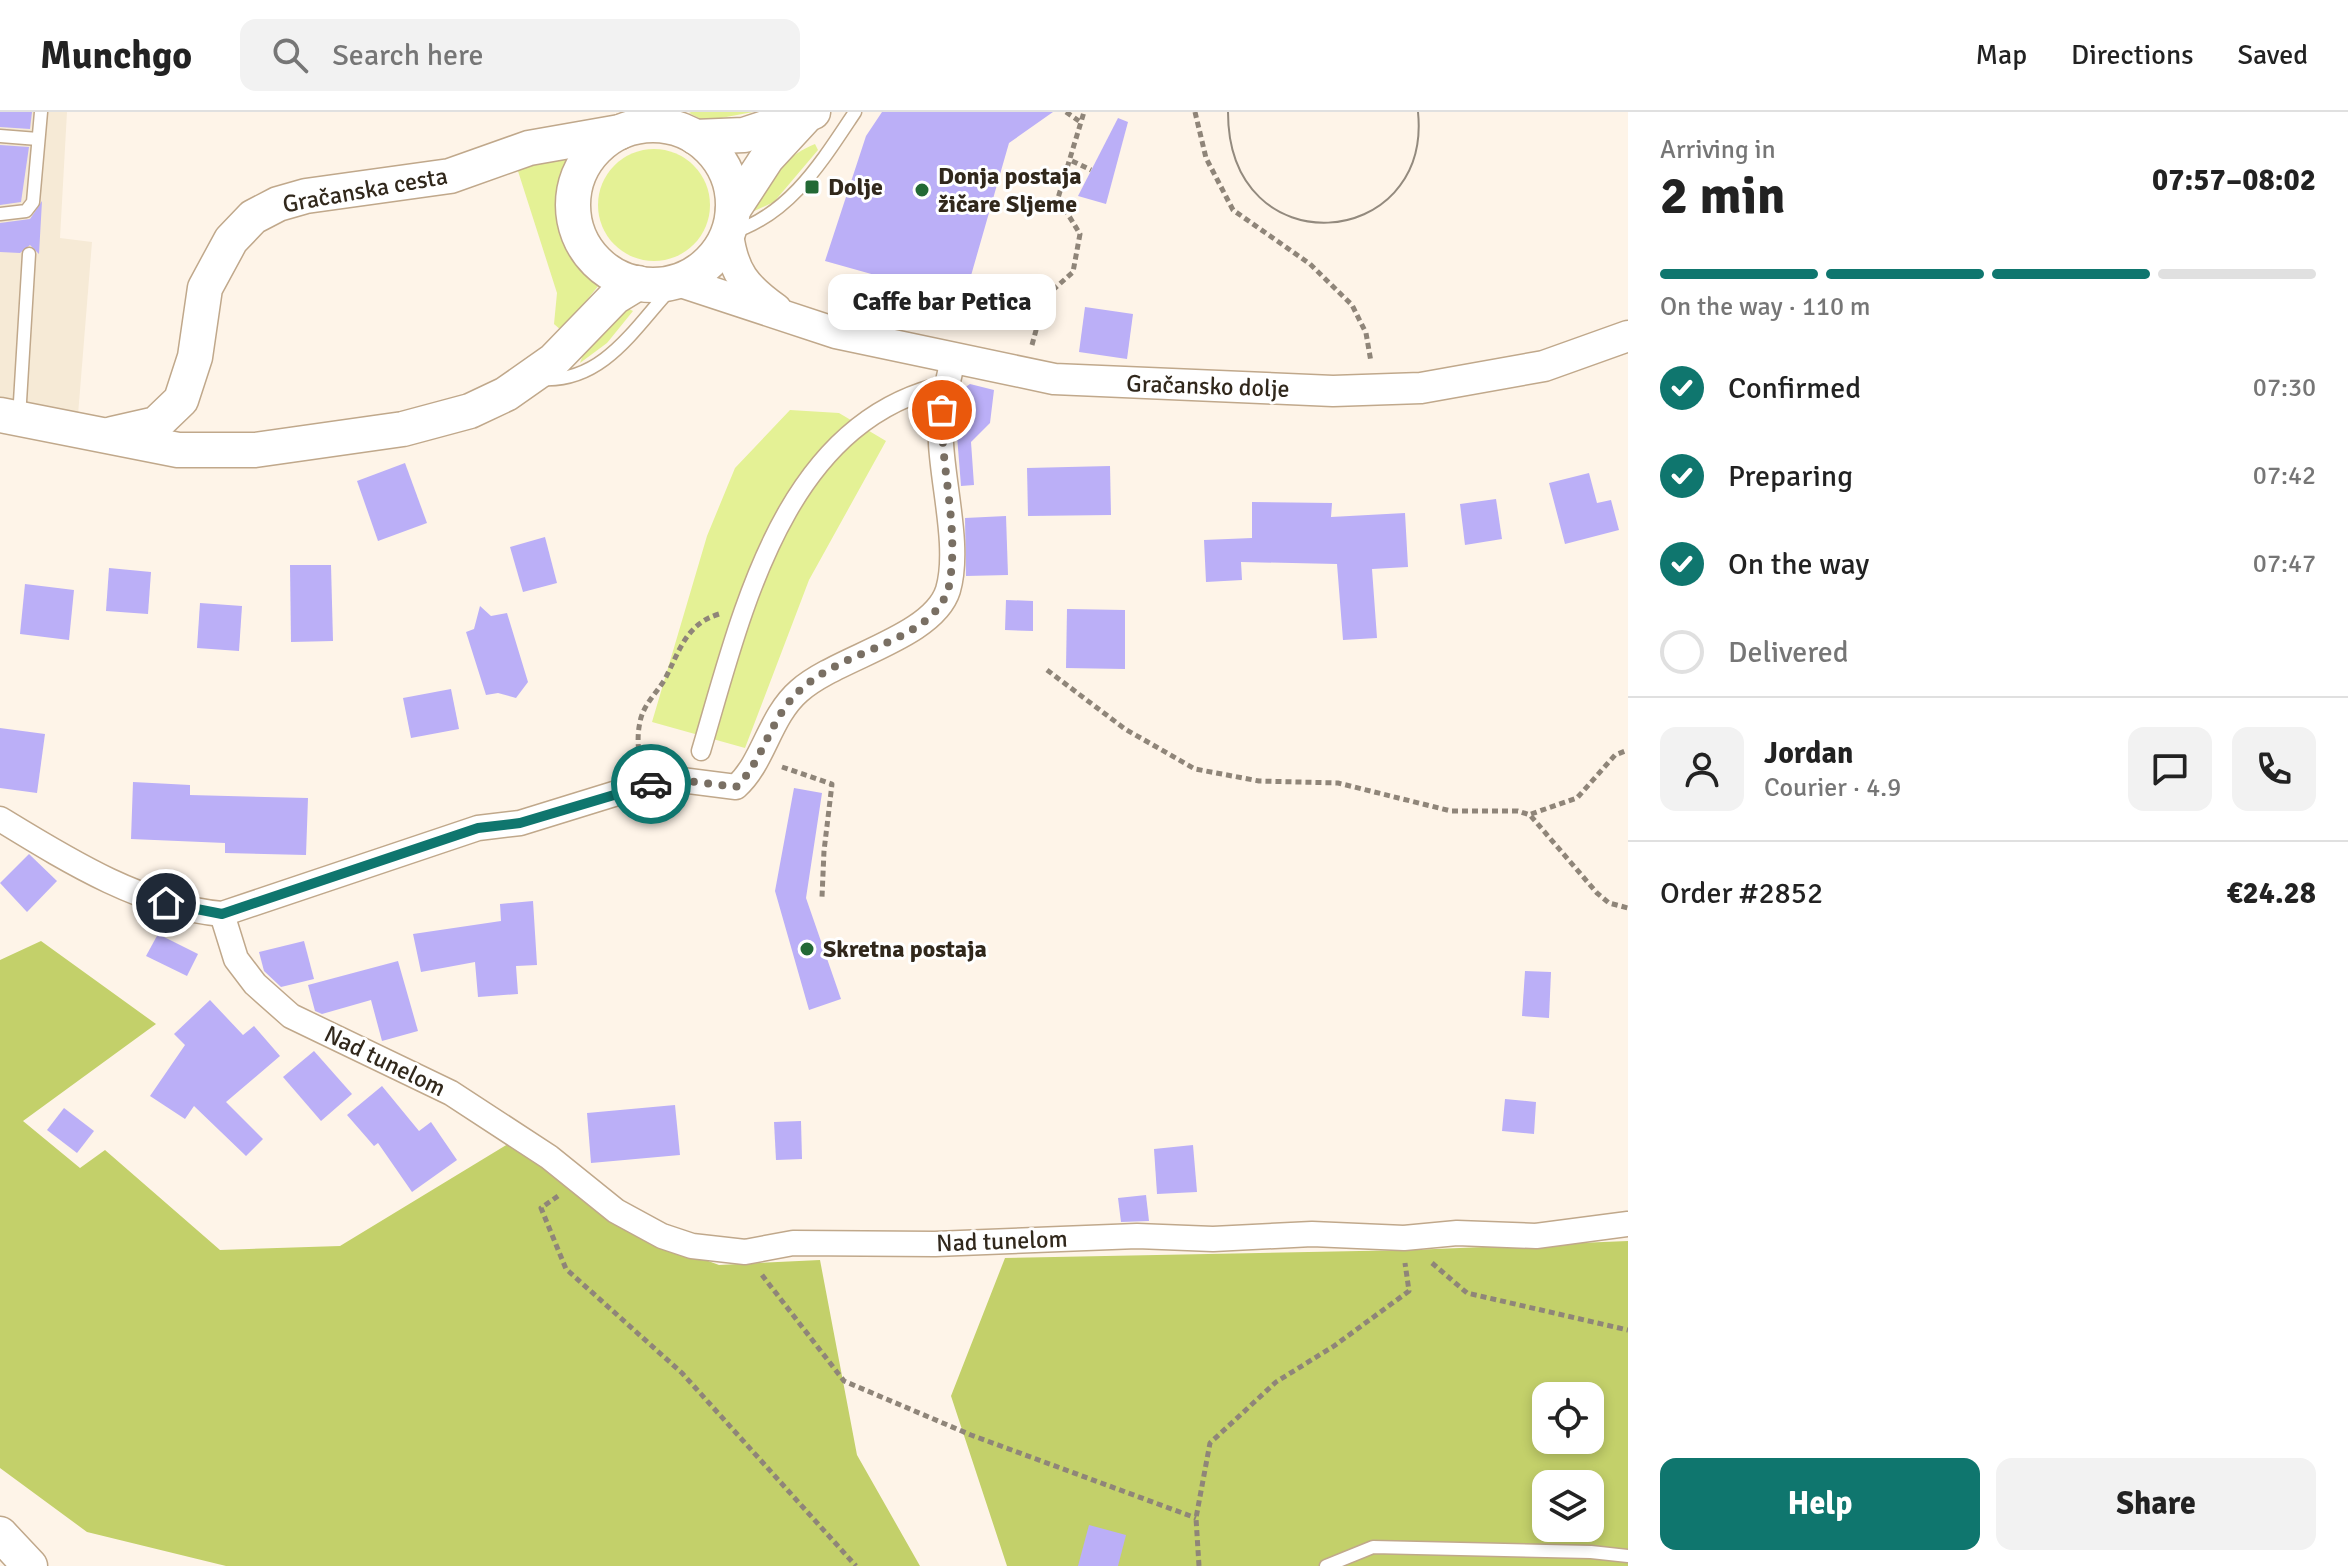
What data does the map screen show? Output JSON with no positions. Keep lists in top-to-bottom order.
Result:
{
  "streets": {
    "main road": ["Gračanska cesta"],
    "street": ["Gračansko dolje", "Nad tunelom"]
  },
  "crossings": [
    ["Gračanska cesta", "Gračansko dolje"]
  ],
  "places": {
    "transit": ["Dolje"],
    "other": ["Donja postaja žičare Sljeme", "Caffe bar Petica", "Skretna postaja"]
  },
  "page": {
    "header": "Munchgo",
    "search": "Search here",
    "nav": ["Map", "Directions", "Saved"],
    "heading": ["2 min", "Arriving in", "07:57–08:02"],
    "panel": [
      "Jordan",
      "Courier · 4.9",
      "Order #2852",
      "€24.28"
    ],
    "bar": "On the way · 110 m",
    "bubble": "Caffe bar Petica",
    "list": [
      ["Confirmed", "07:30"],
      ["Preparing", "07:42"],
      ["On the way", "07:47"],
      "Delivered"
    ],
    "buttons": ["Help", "Share"]
  }
}
